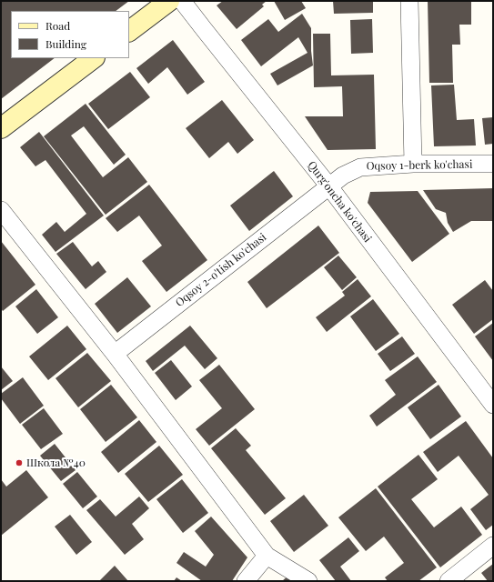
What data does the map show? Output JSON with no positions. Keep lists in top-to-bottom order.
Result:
{
  "streets": {
    "street": ["Oqsoy 1-berk ko'chasi", "Qurg'oncha ko'chasi", "Oqsoy 2-o'tish ko'chasi"]
  },
  "crossings": [
    ["Oqsoy 1-berk ko'chasi", "Qurg'oncha ko'chasi"],
    ["Oqsoy 1-berk ko'chasi", "Oqsoy 2-o'tish ko'chasi"],
    ["Qurg'oncha ko'chasi", "Oqsoy 2-o'tish ko'chasi"]
  ],
  "places": ["Школа №40"],
  "legend": ["Road", "Building"]
}
